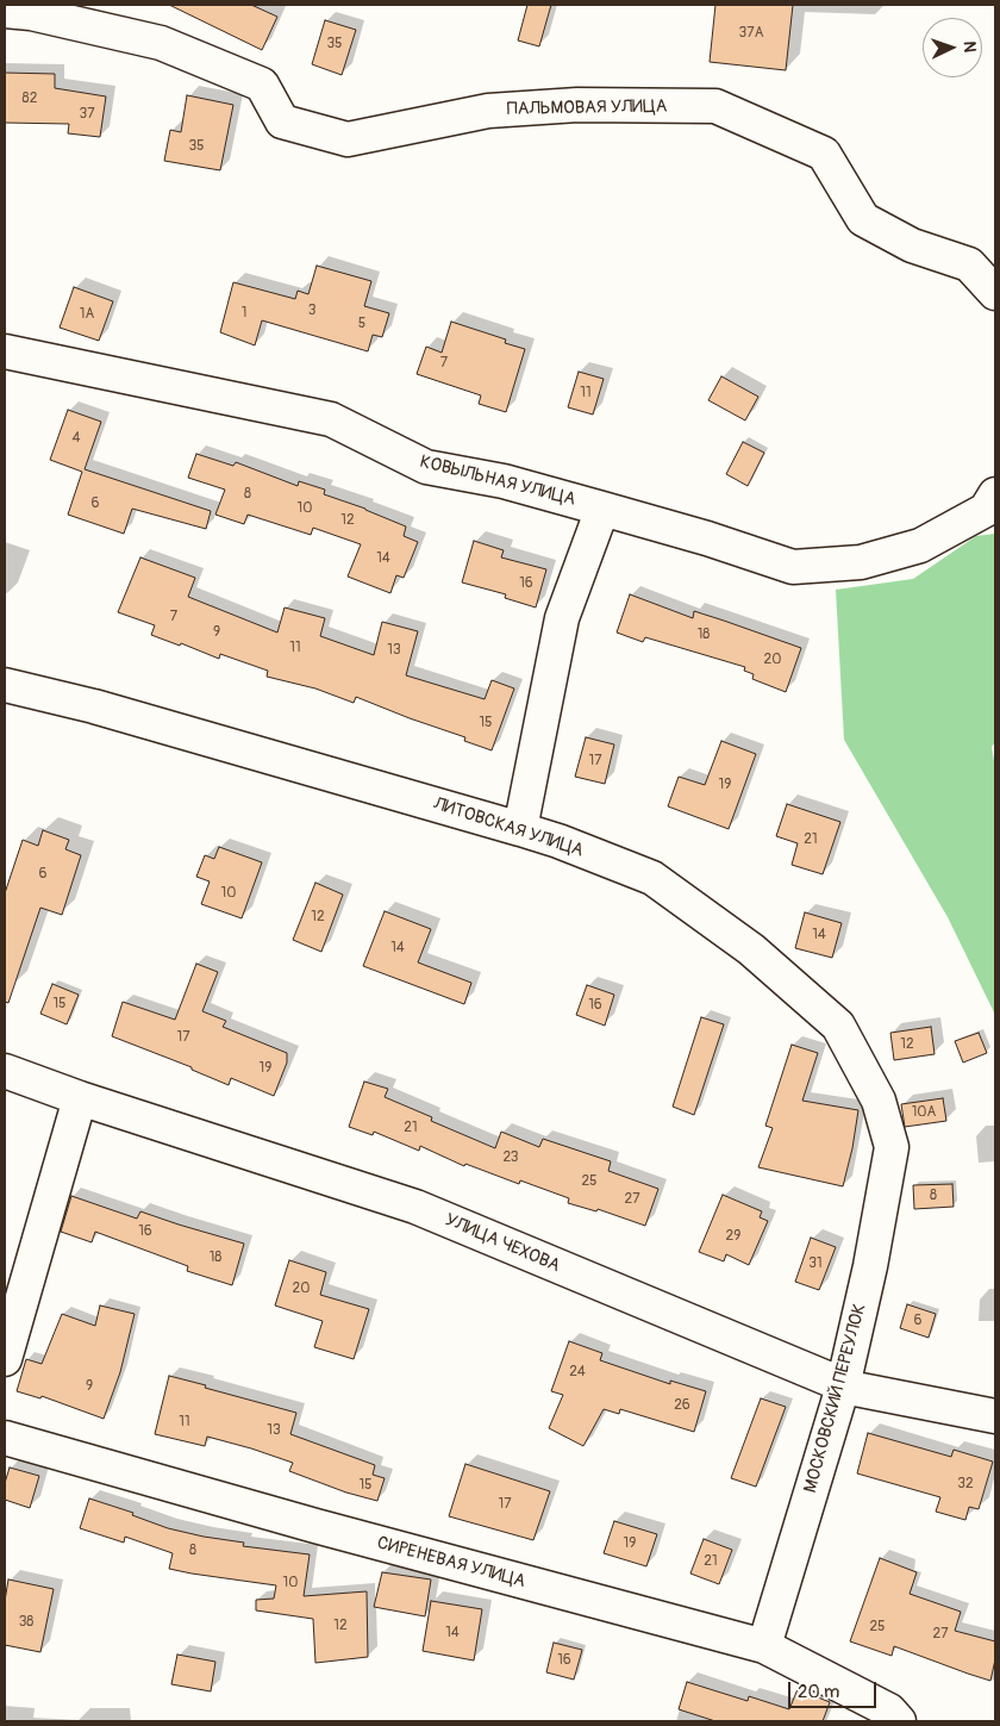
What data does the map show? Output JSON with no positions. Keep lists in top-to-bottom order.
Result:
{
  "streets": {
    "street": [
      "ПАЛЬМОВАЯ УЛИЦА",
      "КОВЫЛЬНАЯ УЛИЦА",
      "ЛИТОВСКАЯ УЛИЦА",
      "УЛИЦА ЧЕХОВА",
      "МОСКОВСКИЙ ПЕРЕУЛОК",
      "СИРЕНЕВАЯ УЛИЦА"
    ]
  },
  "crossings": [
    ["ЛИТОВСКАЯ УЛИЦА", "МОСКОВСКИЙ ПЕРЕУЛОК"],
    ["УЛИЦА ЧЕХОВА", "МОСКОВСКИЙ ПЕРЕУЛОК"],
    ["МОСКОВСКИЙ ПЕРЕУЛОК", "СИРЕНЕВАЯ УЛИЦА"]
  ],
  "house_numbers": [
    "37А",
    "35",
    "82",
    "37",
    "35",
    "3",
    "1",
    "1А",
    "5",
    "7",
    "11",
    "4",
    "8",
    "6",
    "10",
    "12",
    "14",
    "16",
    "7",
    "9",
    "18",
    "11",
    "13",
    "20",
    "15",
    "17",
    "19",
    "21",
    "6",
    "10",
    "12",
    "14",
    "14",
    "15",
    "16",
    "17",
    "12",
    "19",
    "10А",
    "21",
    "23",
    "25",
    "8",
    "27",
    "16",
    "29",
    "18",
    "31",
    "20",
    "6",
    "24",
    "9",
    "26",
    "11",
    "13",
    "32",
    "15",
    "17",
    "19",
    "8",
    "21",
    "10",
    "38",
    "12",
    "25",
    "14",
    "27",
    "16"
  ],
  "scale_bar": "20 m",
  "north": "right"
}
